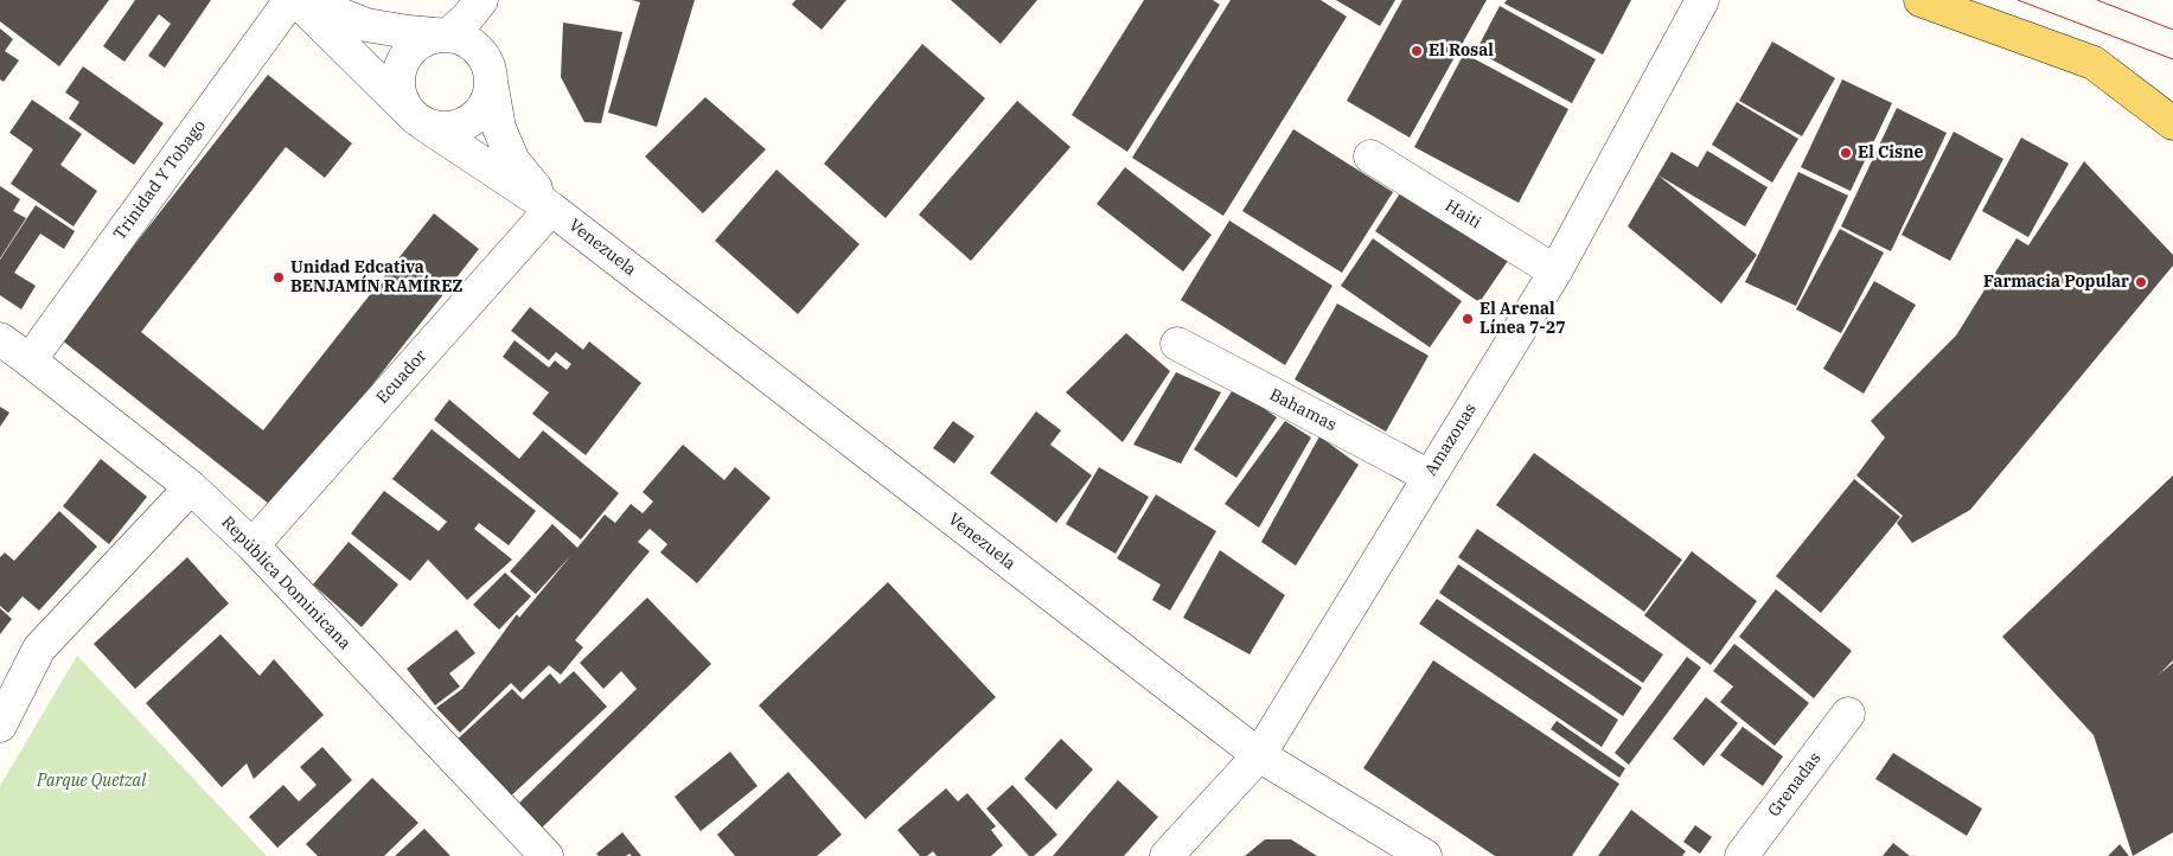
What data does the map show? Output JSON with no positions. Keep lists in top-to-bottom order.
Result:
{
  "streets": {
    "street": [
      "Trinidad Y Tobago",
      "Haiti",
      "Venezuela",
      "Ecuador",
      "Bahamas",
      "Amazonas",
      "República Dominicana",
      "Grenadas"
    ]
  },
  "crossings": [
    ["Trinidad Y Tobago", "República Dominicana"],
    ["Haiti", "Amazonas"],
    ["Venezuela", "Ecuador"],
    ["Venezuela", "Amazonas"],
    ["Ecuador", "República Dominicana"],
    ["Bahamas", "Amazonas"]
  ],
  "parks": ["Parque Quetzal"],
  "places": [
    "El Rosal",
    "El Cisne",
    "Unidad Edcativa BENJAMÍN RAMÍREZ",
    "Farmacia Popular",
    "El Arenal Línea 7-27"
  ]
}
